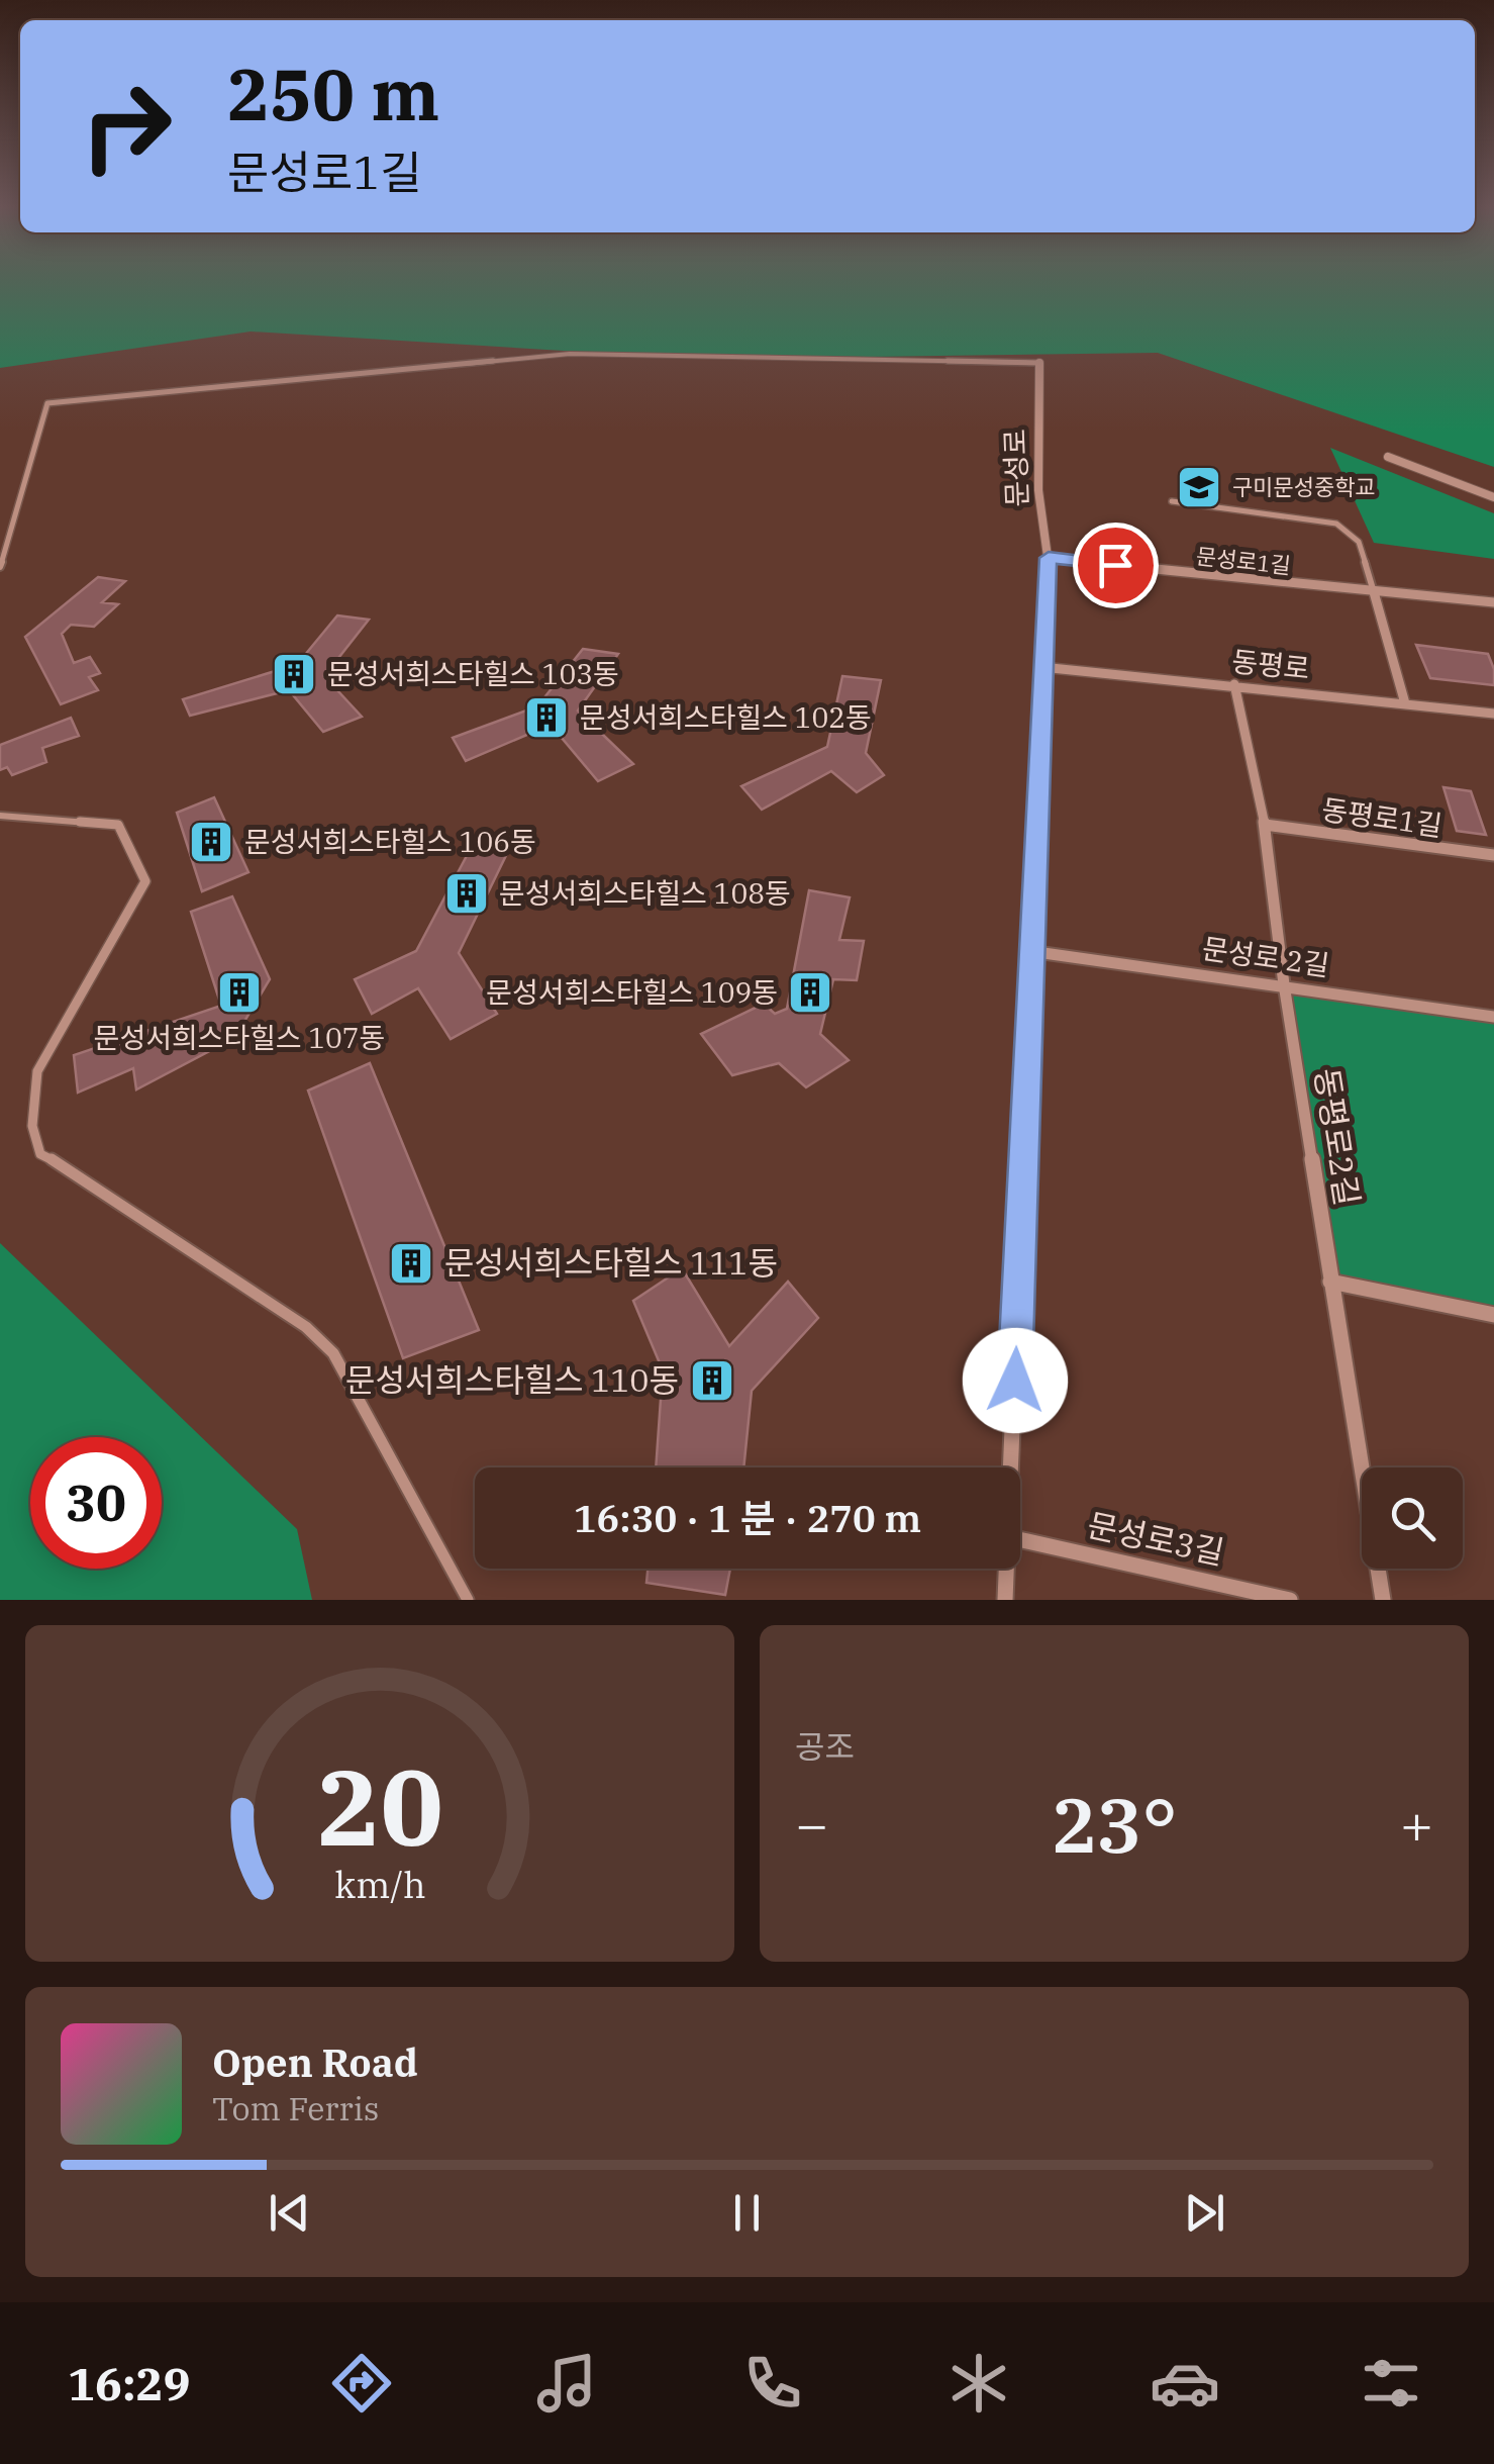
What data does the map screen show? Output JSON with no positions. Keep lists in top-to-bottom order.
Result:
{
  "streets": {
    "street": [
      "문성로",
      "문성로1길",
      "동평로",
      "동평로1길",
      "문성로 2길",
      "동평로2길",
      "문성로3길"
    ]
  },
  "crossings": [
    ["문성로", "문성로1길"],
    ["문성로", "동평로"],
    ["문성로", "문성로 2길"],
    ["동평로", "동평로2길"],
    ["동평로1길", "동평로2길"],
    ["문성로 2길", "동평로2길"]
  ],
  "places": {
    "school or university": ["구미문성중학교"],
    "building": [
      "문성서희스타힐스 103동",
      "문성서희스타힐스 102동",
      "문성서희스타힐스 106동",
      "문성서희스타힐스 108동",
      "문성서희스타힐스 107동",
      "문성서희스타힐스 109동",
      "문성서희스타힐스 111동",
      "문성서희스타힐스 110동"
    ]
  },
  "page": {
    "turn": ["250 m", "문성로1길"],
    "limit": "30",
    "trip": "16:30 · 1 분 · 270 m",
    "tile": "공조",
    "heat": ["−", "23°", "+"],
    "song": ["Open Road", "Tom Ferris"],
    "tabs": "16:29",
    "gauge": ["20", "km/h"]
  }
}
